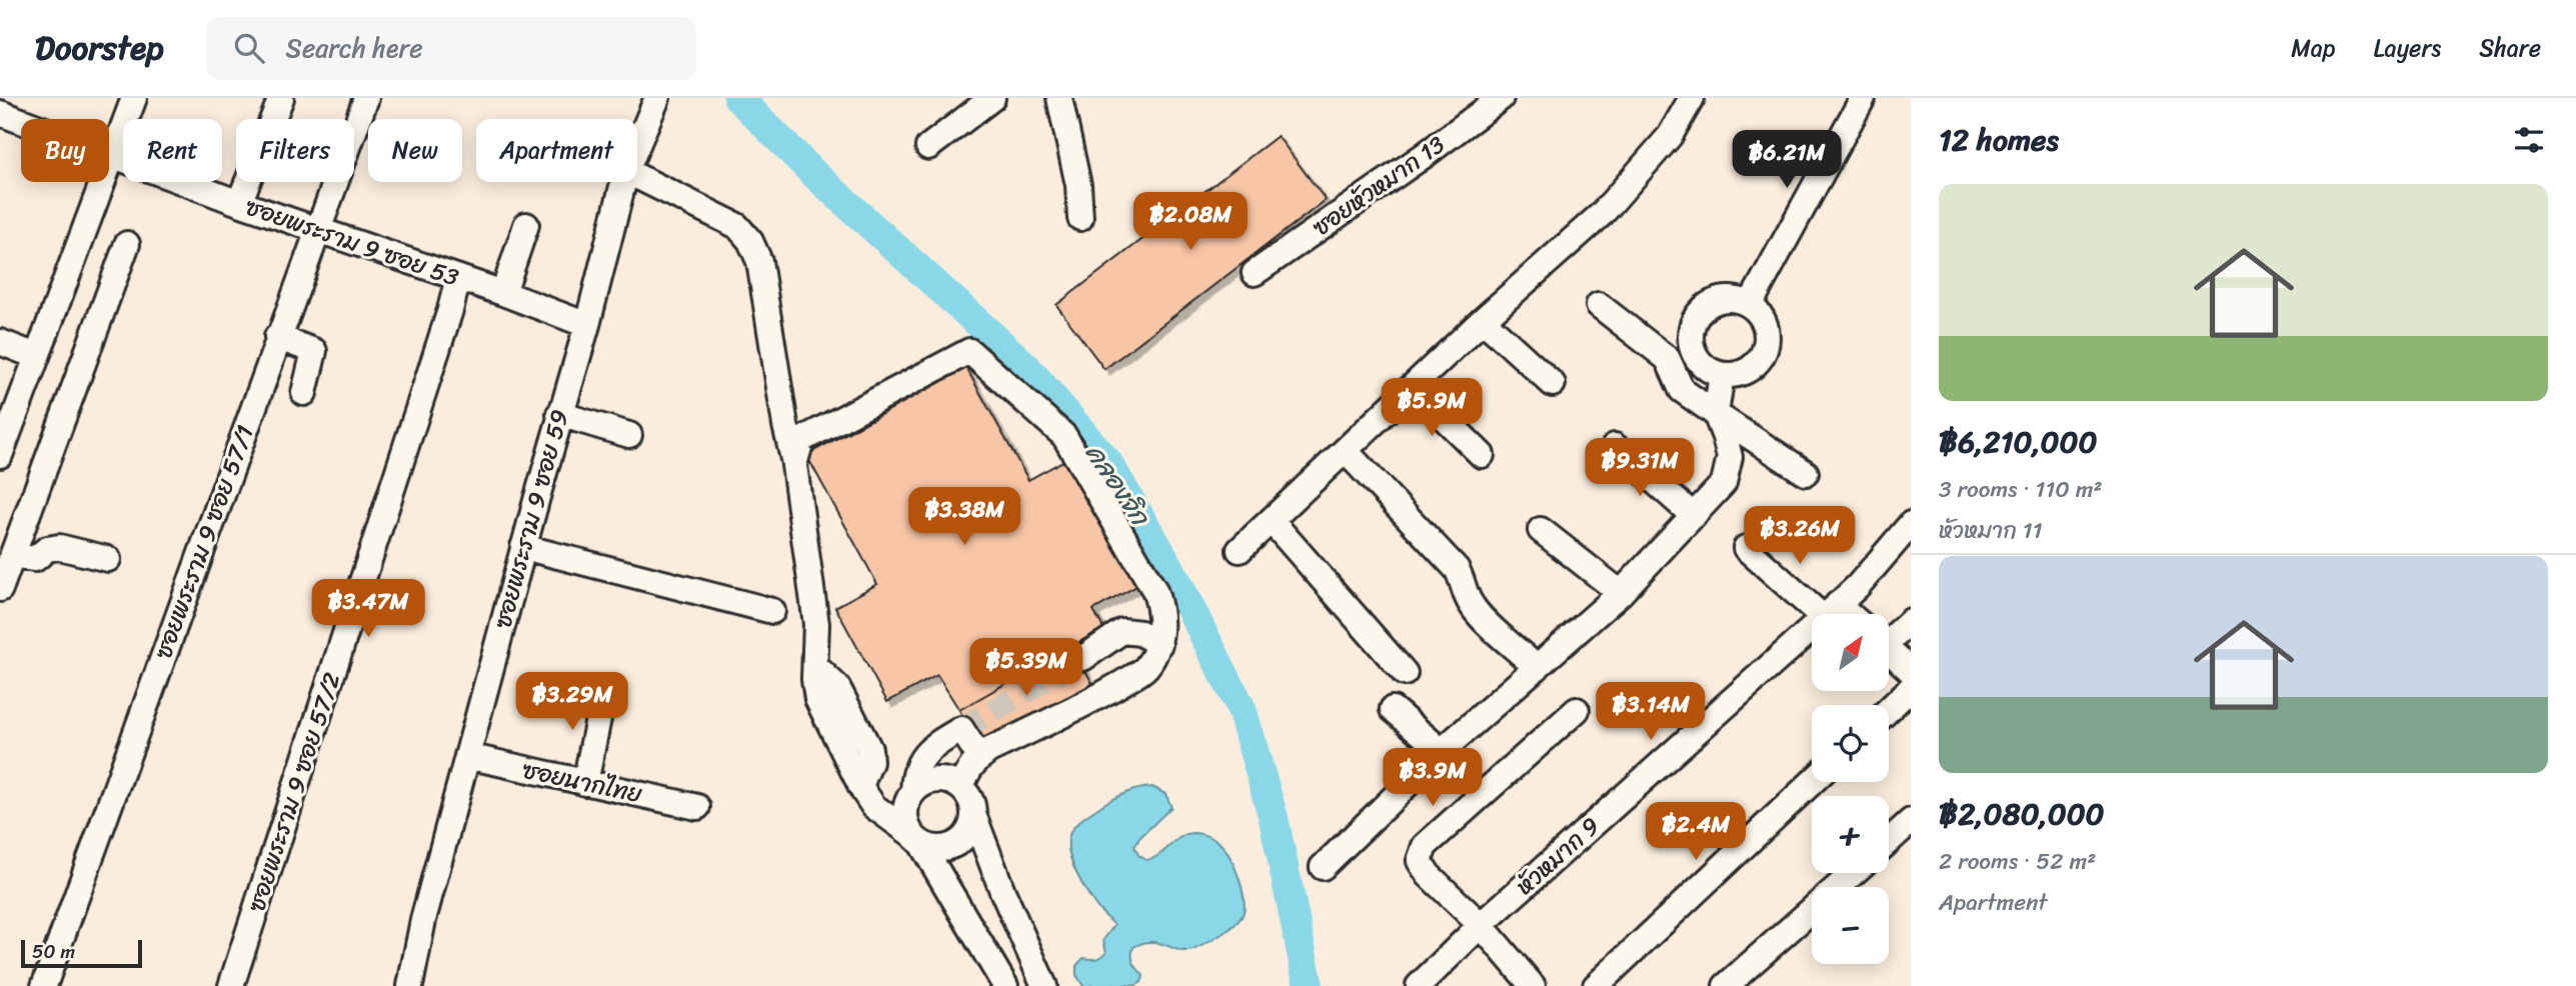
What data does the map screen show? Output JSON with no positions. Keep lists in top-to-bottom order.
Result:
{
  "streets": {
    "street": [
      "ซอยหัวหมาก 13",
      "ซอยพระราม 9 ซอย 53",
      "ซอยพระราม 9 ซอย 59",
      "ซอยพระราม 9 ซอย 57/1",
      "ซอยนากไทย",
      "ซอยพระราม 9 ซอย 57/2",
      "หัวหมาก 9"
    ]
  },
  "crossings": [
    ["ซอยพระราม 9 ซอย 53", "ซอยพระราม 9 ซอย 59"],
    ["ซอยพระราม 9 ซอย 53", "ซอยพระราม 9 ซอย 57/1"],
    ["ซอยพระราม 9 ซอย 53", "ซอยพระราม 9 ซอย 57/2"],
    ["ซอยพระราม 9 ซอย 59", "ซอยนากไทย"]
  ],
  "water": ["คลองจิก"],
  "scale_bar": "50 m",
  "north": "top right",
  "page": {
    "header": "Doorstep",
    "search": "Search here",
    "nav": ["Map", "Layers", "Share"],
    "heading": "12 homes",
    "chip": [
      "Buy",
      "Rent",
      "Filters",
      "New",
      "Apartment"
    ],
    "price": [
      "฿6.21M",
      "฿2.08M",
      "฿5.9M",
      "฿9.31M",
      "฿3.38M",
      "฿3.26M",
      "฿3.47M",
      "฿5.39M",
      "฿3.29M",
      "฿3.14M",
      "฿3.9M",
      "฿2.4M"
    ],
    "list": [
      {
        "name": "฿6,210,000",
        "note": "3 rooms · 110 m² · หัวหมาก 11"
      },
      {
        "name": "฿2,080,000",
        "note": "2 rooms · 52 m² · Apartment"
      }
    ],
    "map_buttons": ["+", "−"],
    "scale": "50 m"
  }
}
